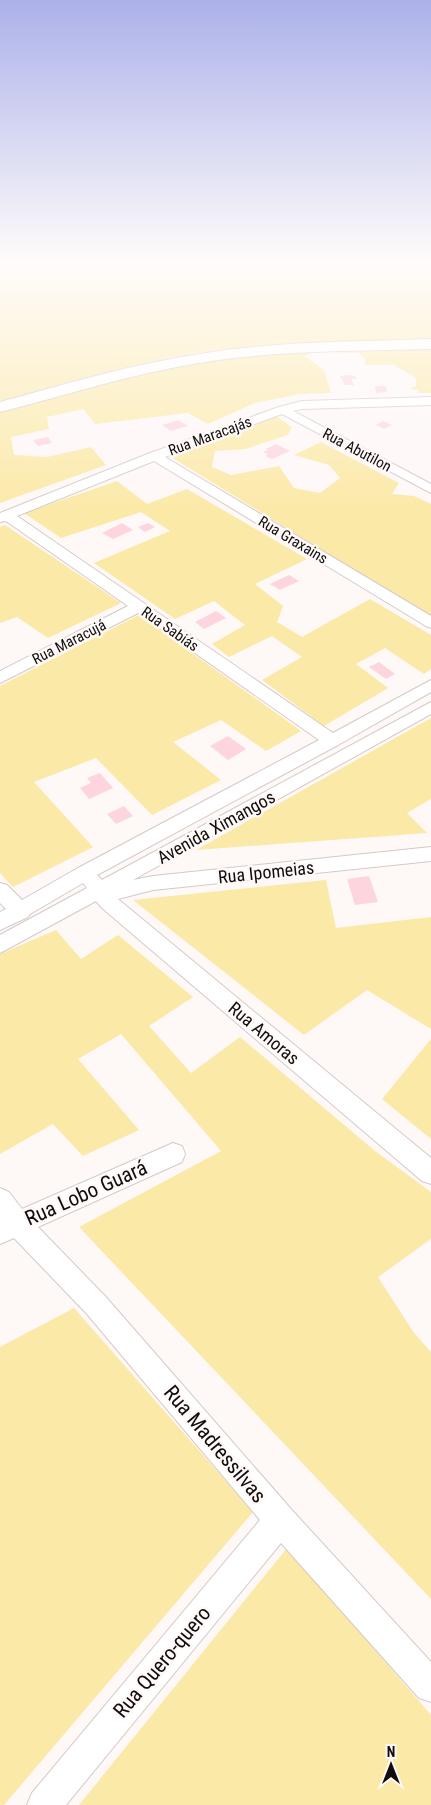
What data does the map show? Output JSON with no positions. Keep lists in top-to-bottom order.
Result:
{
  "streets": {
    "street": [
      "Rua Maracajás",
      "Rua Abutilon",
      "Rua Graxains",
      "Rua Sabiás",
      "Rua Maracujá",
      "Avenida Ximangos",
      "Rua Ipomeias",
      "Rua Amoras",
      "Rua Lobo Guará",
      "Rua Madressilvas",
      "Rua Quero-quero"
    ]
  },
  "crossings": [
    ["Rua Maracajás", "Rua Abutilon"],
    ["Rua Maracajás", "Rua Graxains"],
    ["Rua Maracajás", "Rua Sabiás"],
    ["Rua Sabiás", "Rua Maracujá"],
    ["Rua Sabiás", "Avenida Ximangos"],
    ["Avenida Ximangos", "Rua Ipomeias"],
    ["Avenida Ximangos", "Rua Amoras"],
    ["Rua Ipomeias", "Rua Amoras"],
    ["Rua Lobo Guará", "Rua Madressilvas"],
    ["Rua Madressilvas", "Rua Quero-quero"]
  ],
  "north": "top"
}
